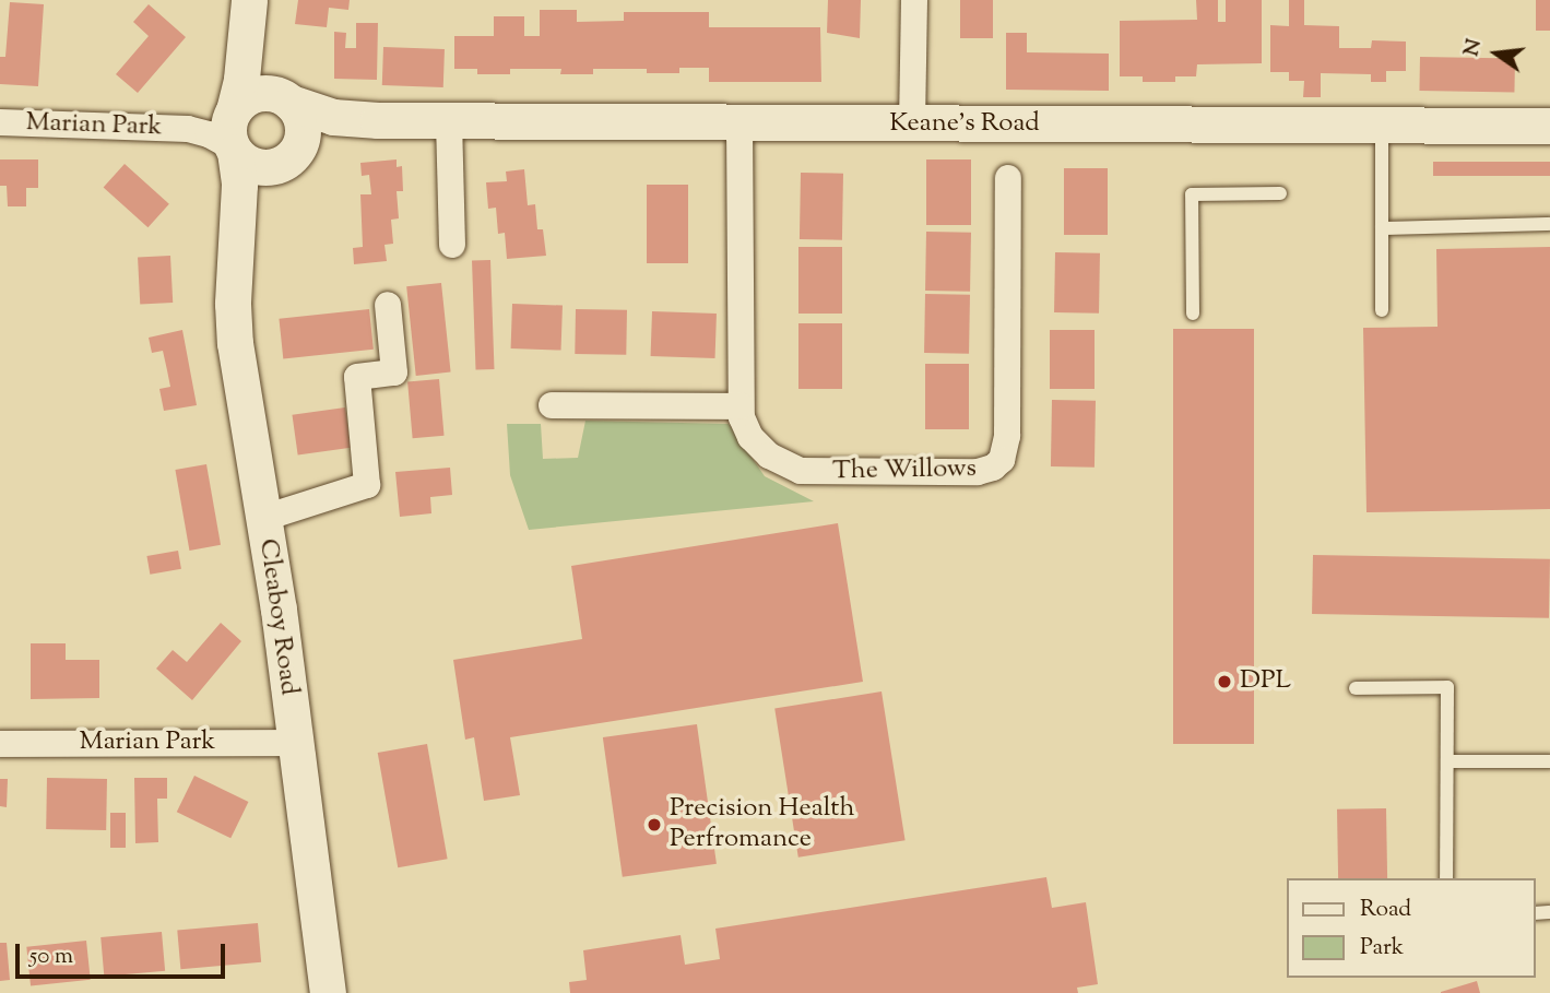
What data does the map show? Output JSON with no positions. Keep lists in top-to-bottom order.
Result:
{
  "streets": {
    "street": [
      "Keane's Road",
      "Marian Park",
      "The Willows",
      "Cleaboy Road"
    ]
  },
  "crossings": [
    ["Keane's Road", "Marian Park"],
    ["Keane's Road", "The Willows"],
    ["Keane's Road", "Cleaboy Road"],
    ["Marian Park", "Cleaboy Road"]
  ],
  "places": ["DPL", "Precision Health Perfromance"],
  "legend": ["Road", "Park"],
  "scale_bar": "50 m",
  "north": "left"
}
